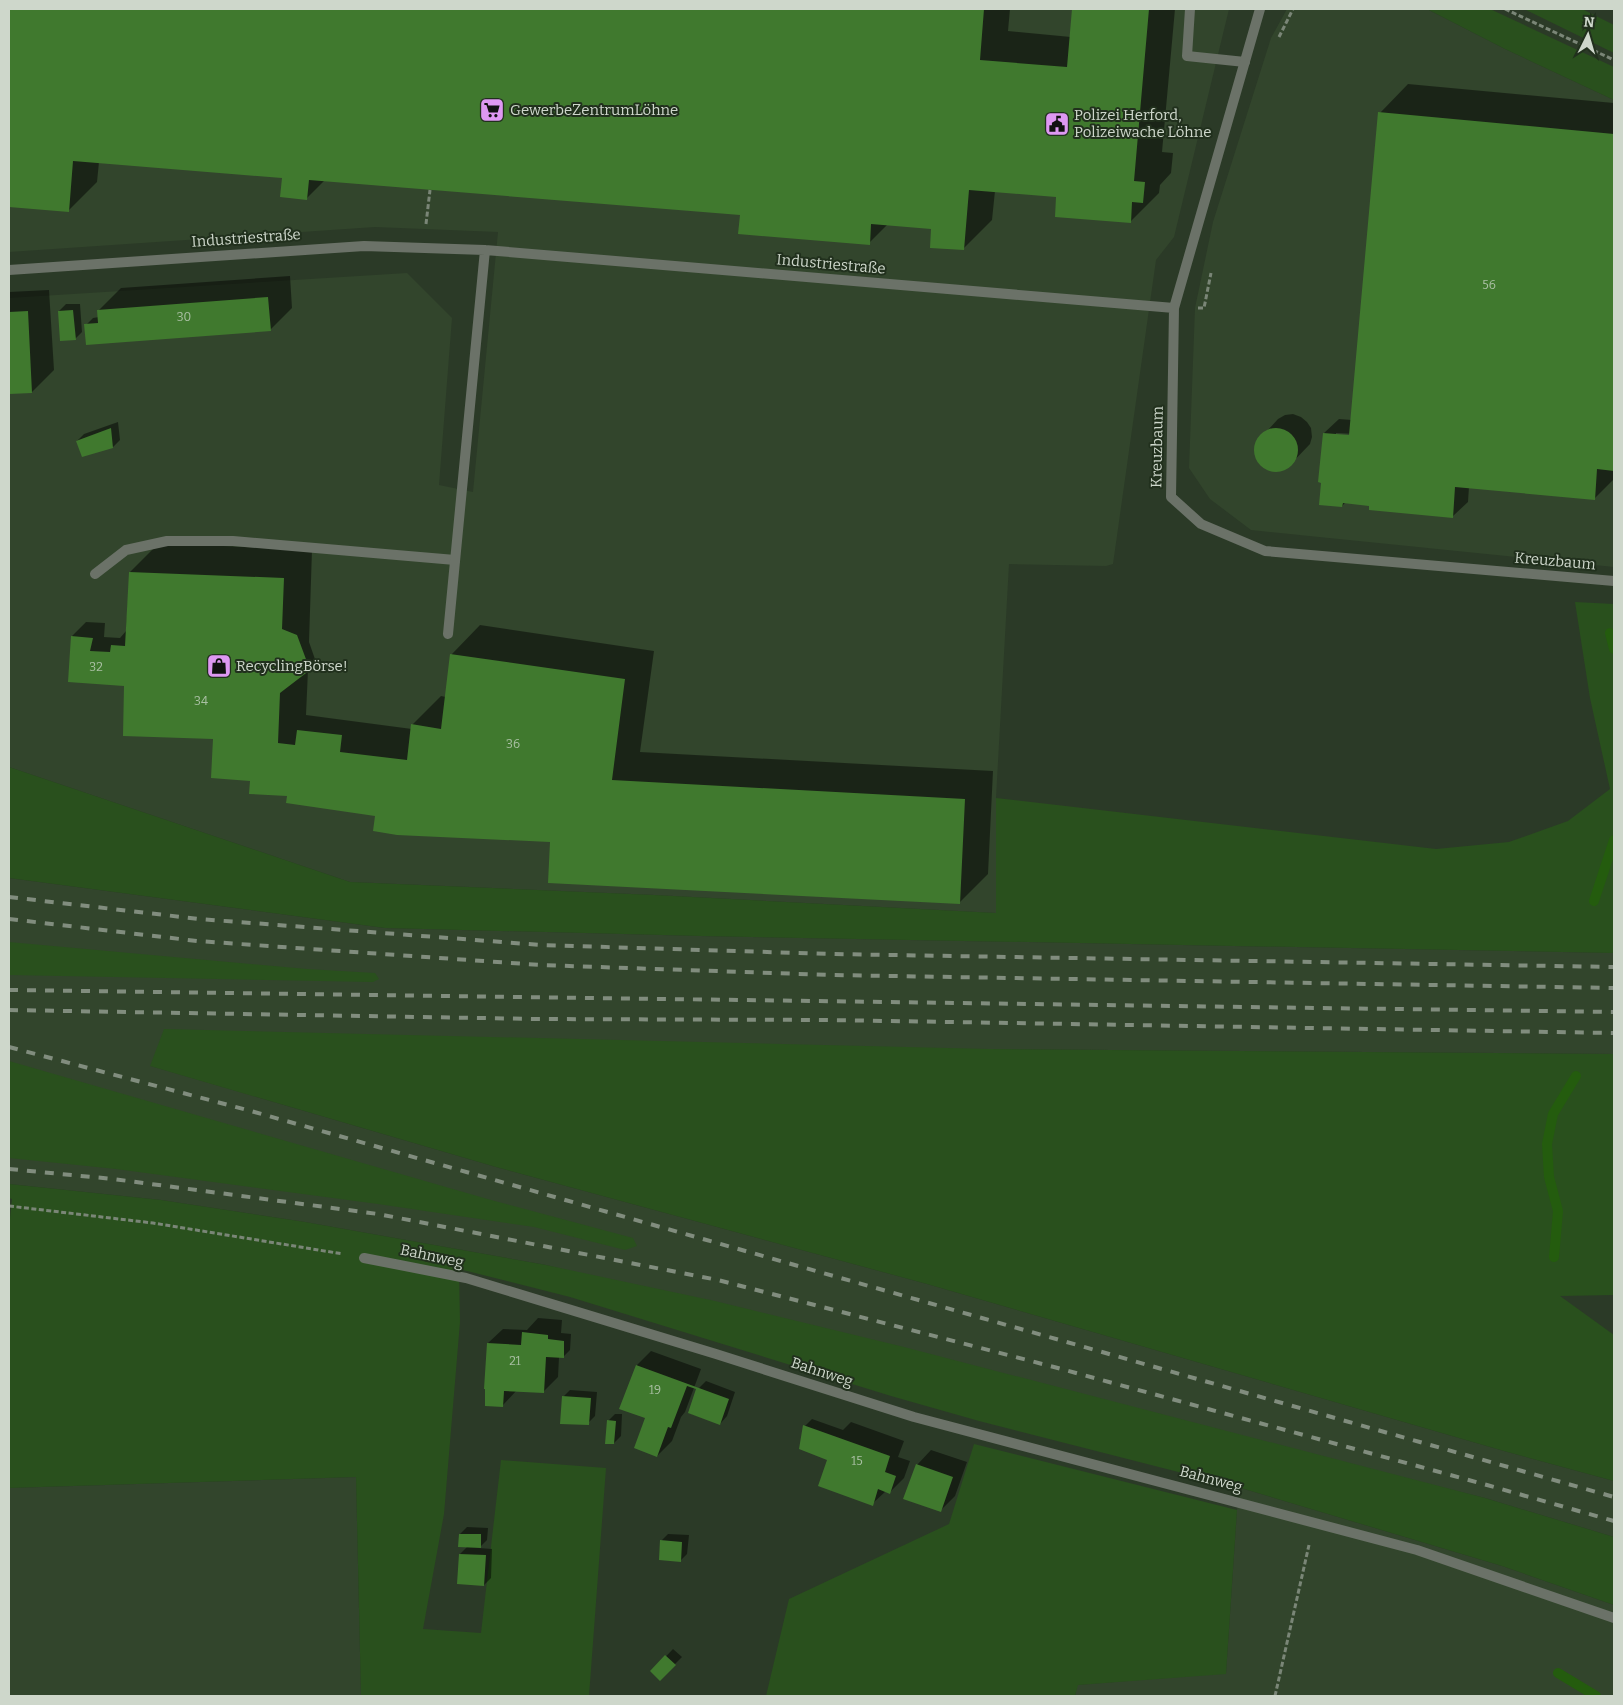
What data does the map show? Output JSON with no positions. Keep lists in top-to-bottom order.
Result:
{
  "streets": {
    "street": ["Industriestraße", "Kreuzbaum", "Bahnweg"]
  },
  "crossings": [
    ["Industriestraße", "Kreuzbaum"]
  ],
  "places": {
    "supermarket": ["GewerbeZentrumLöhne"],
    "public building": ["Polizei Herford, Polizeiwache Löhne"],
    "shop": ["RecyclingBörse!"]
  },
  "house_numbers": [
    "56",
    "30",
    "32",
    "34",
    "36",
    "21",
    "19",
    "15"
  ],
  "north": "top"
}
